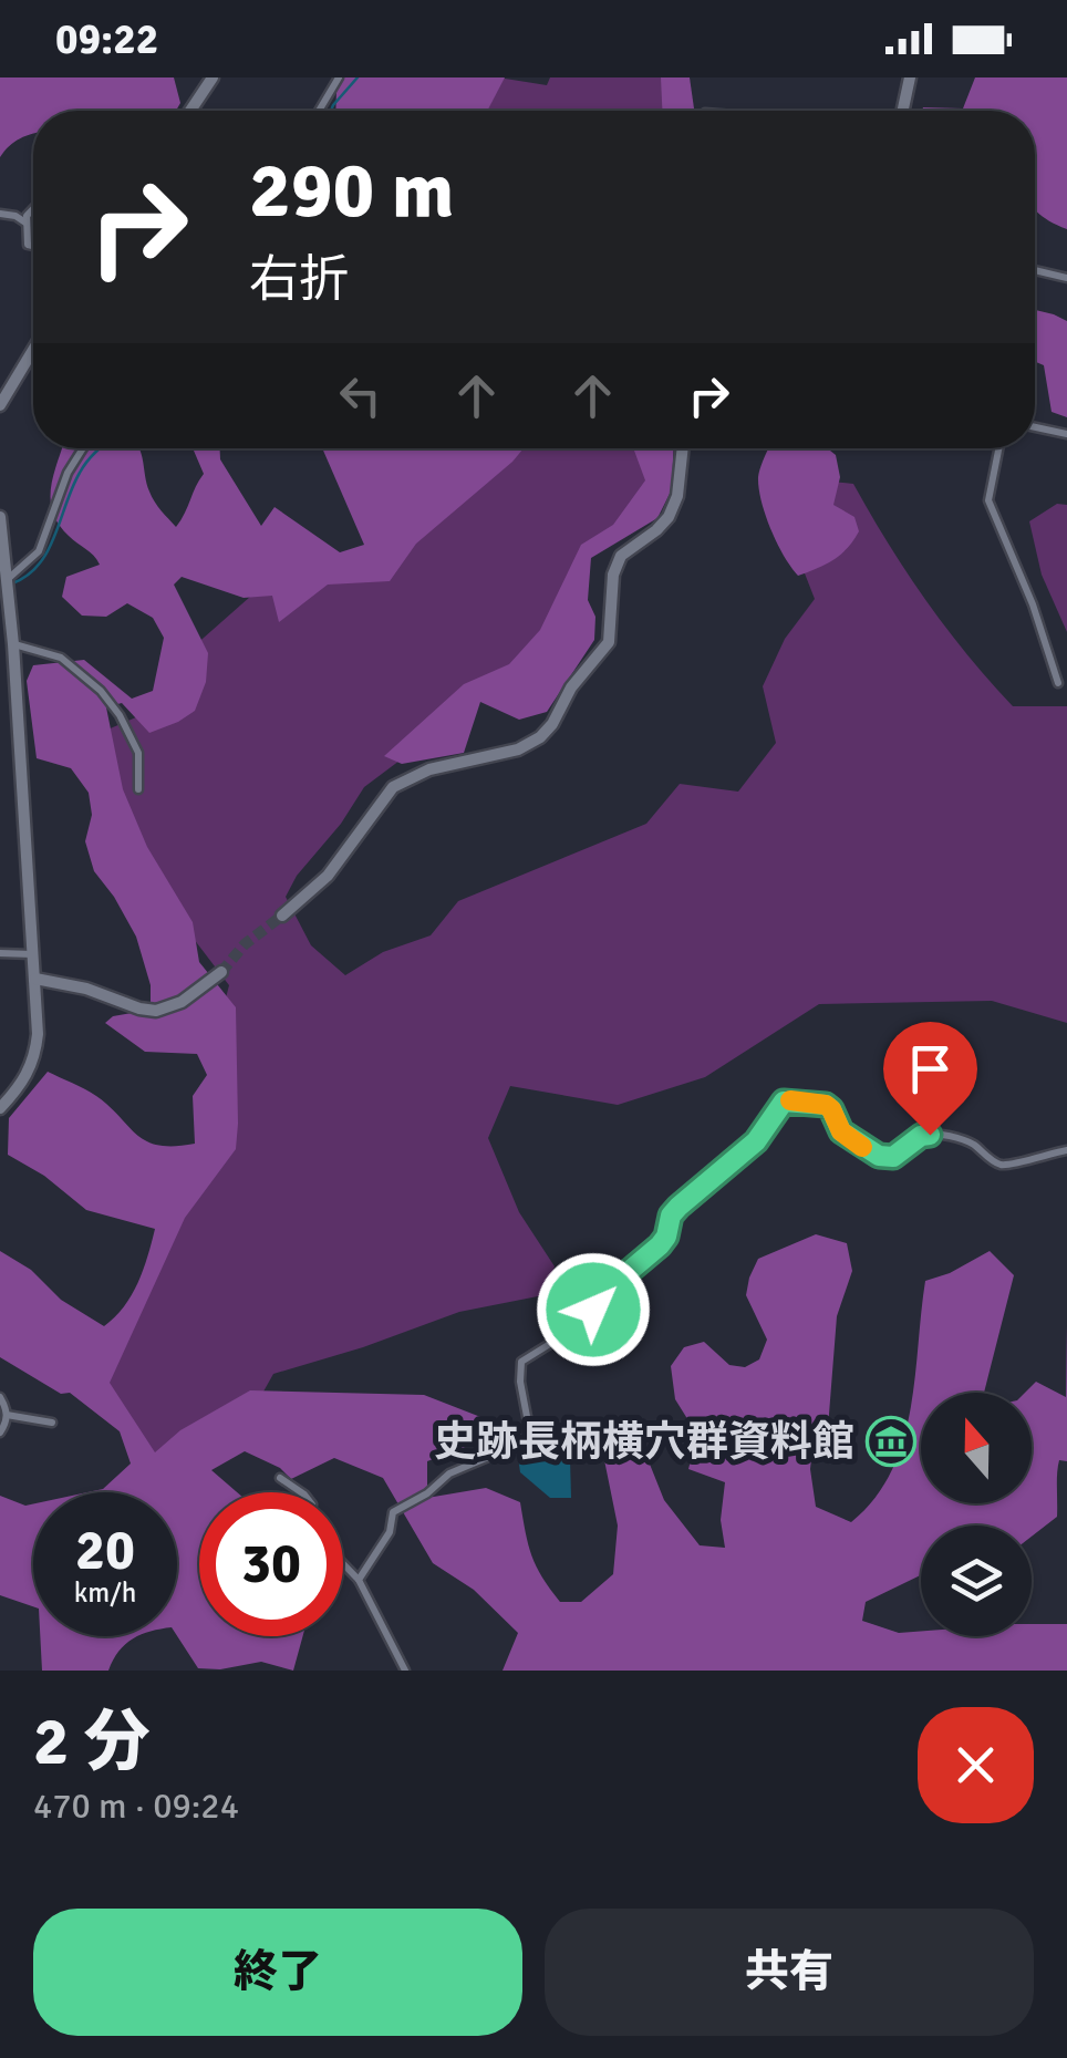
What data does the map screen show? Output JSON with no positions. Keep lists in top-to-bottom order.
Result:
{
  "places": {
    "museum": ["史跡長柄横穴群資料館"]
  },
  "north": "top",
  "page": {
    "status": "09:22",
    "turn": ["290 m", "右折"],
    "speed": "20 km/h",
    "limit": "30",
    "heading": ["2 分", "470 m · 09:24"],
    "buttons": ["終了", "共有"]
  }
}
